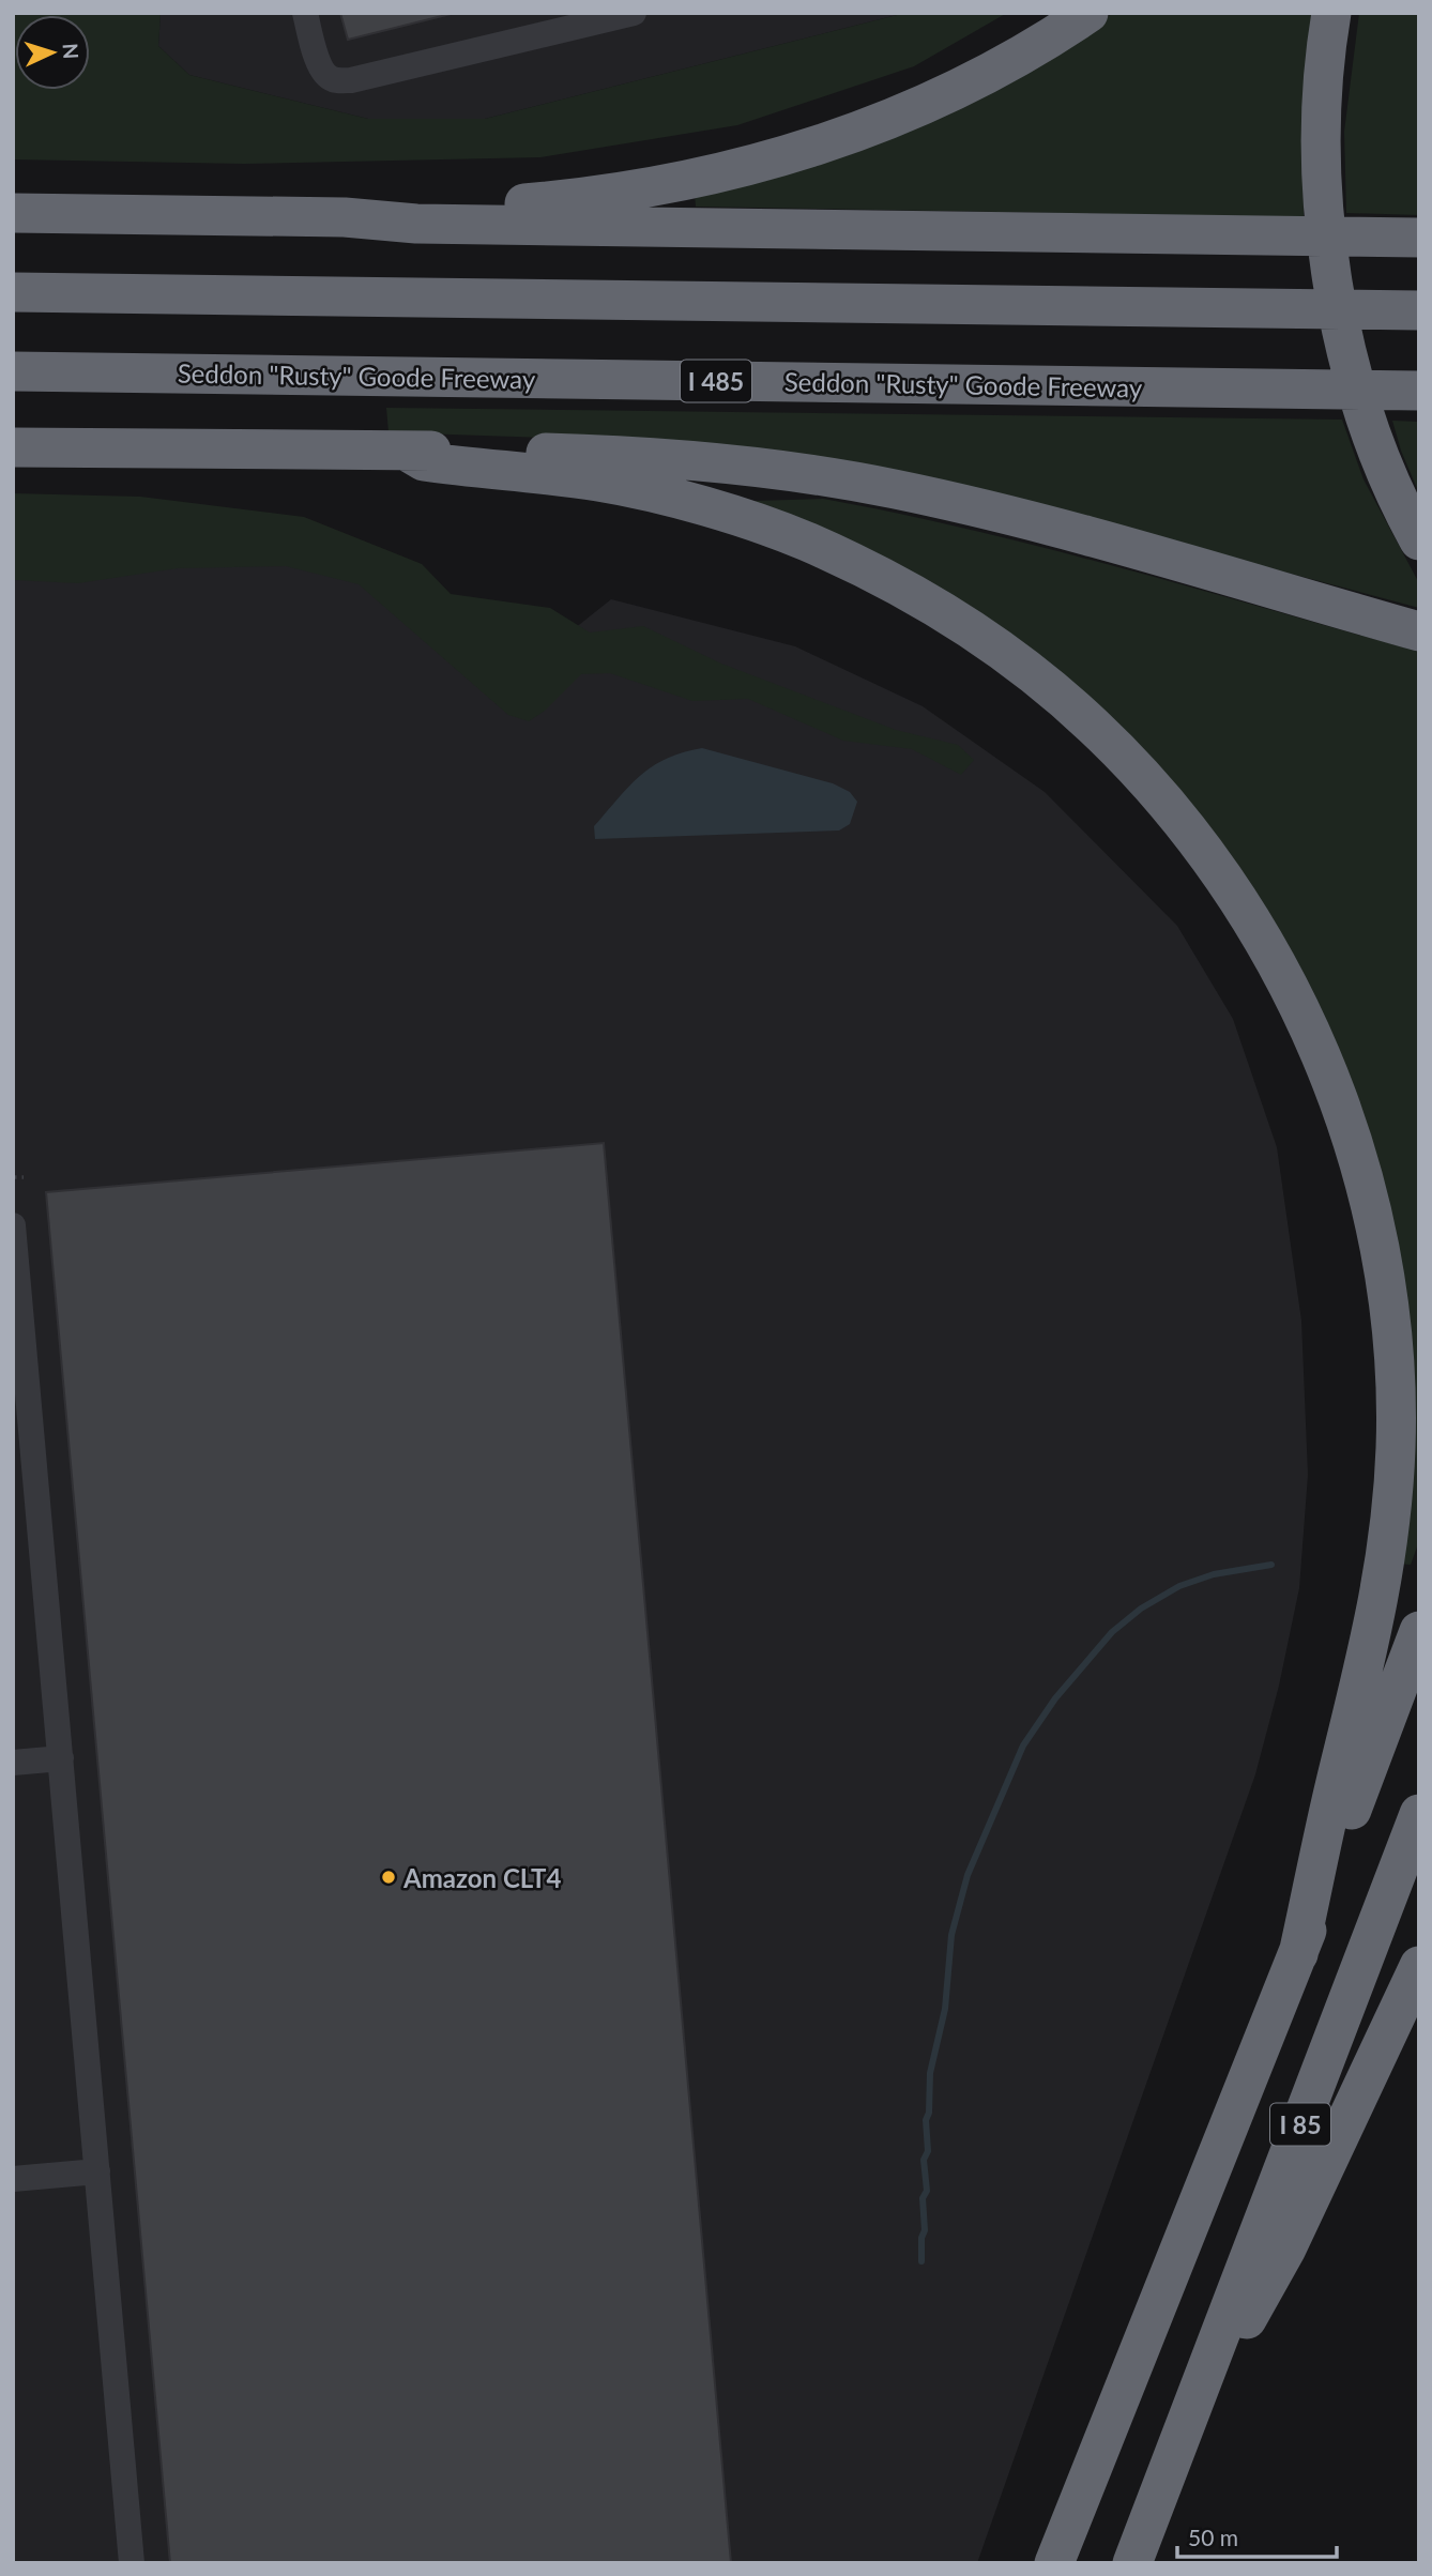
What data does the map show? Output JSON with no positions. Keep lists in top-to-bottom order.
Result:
{
  "streets": {
    "highway": ["Seddon \"Rusty\" Goode Freeway", "I 485", "I 85"]
  },
  "places": ["Amazon CLT4"],
  "scale_bar": "50 m",
  "north": "right"
}
